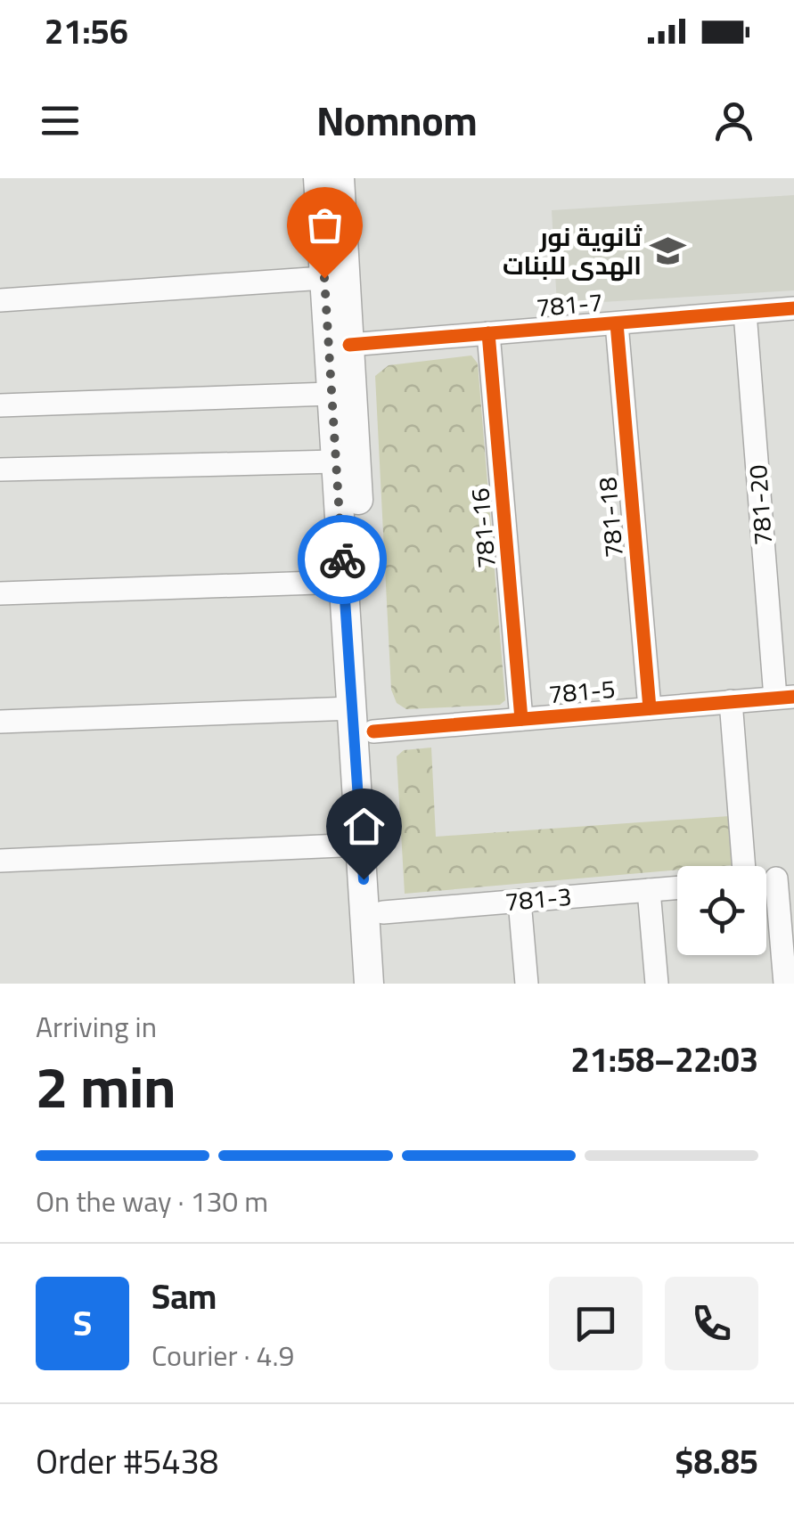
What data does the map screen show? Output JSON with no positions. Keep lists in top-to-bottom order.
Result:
{
  "streets": {
    "street": [
      "781-7",
      "781-20",
      "781-18",
      "781-16",
      "781-5",
      "781-3"
    ]
  },
  "crossings": [
    ["781-7", "781-20"],
    ["781-7", "781-18"],
    ["781-7", "781-16"],
    ["781-20", "781-5"],
    ["781-18", "781-5"],
    ["781-16", "781-5"]
  ],
  "places": {
    "school or university": ["ثانوية نور الهدى للبنات"]
  },
  "page": {
    "status": "21:56",
    "header": "Nomnom",
    "heading": ["2 min", "Arriving in", "21:58–22:03"],
    "panel": [
      "Sam",
      "Courier · 4.9",
      "Order #5438",
      "$8.85"
    ],
    "bar": "On the way · 130 m",
    "round": "S"
  }
}
